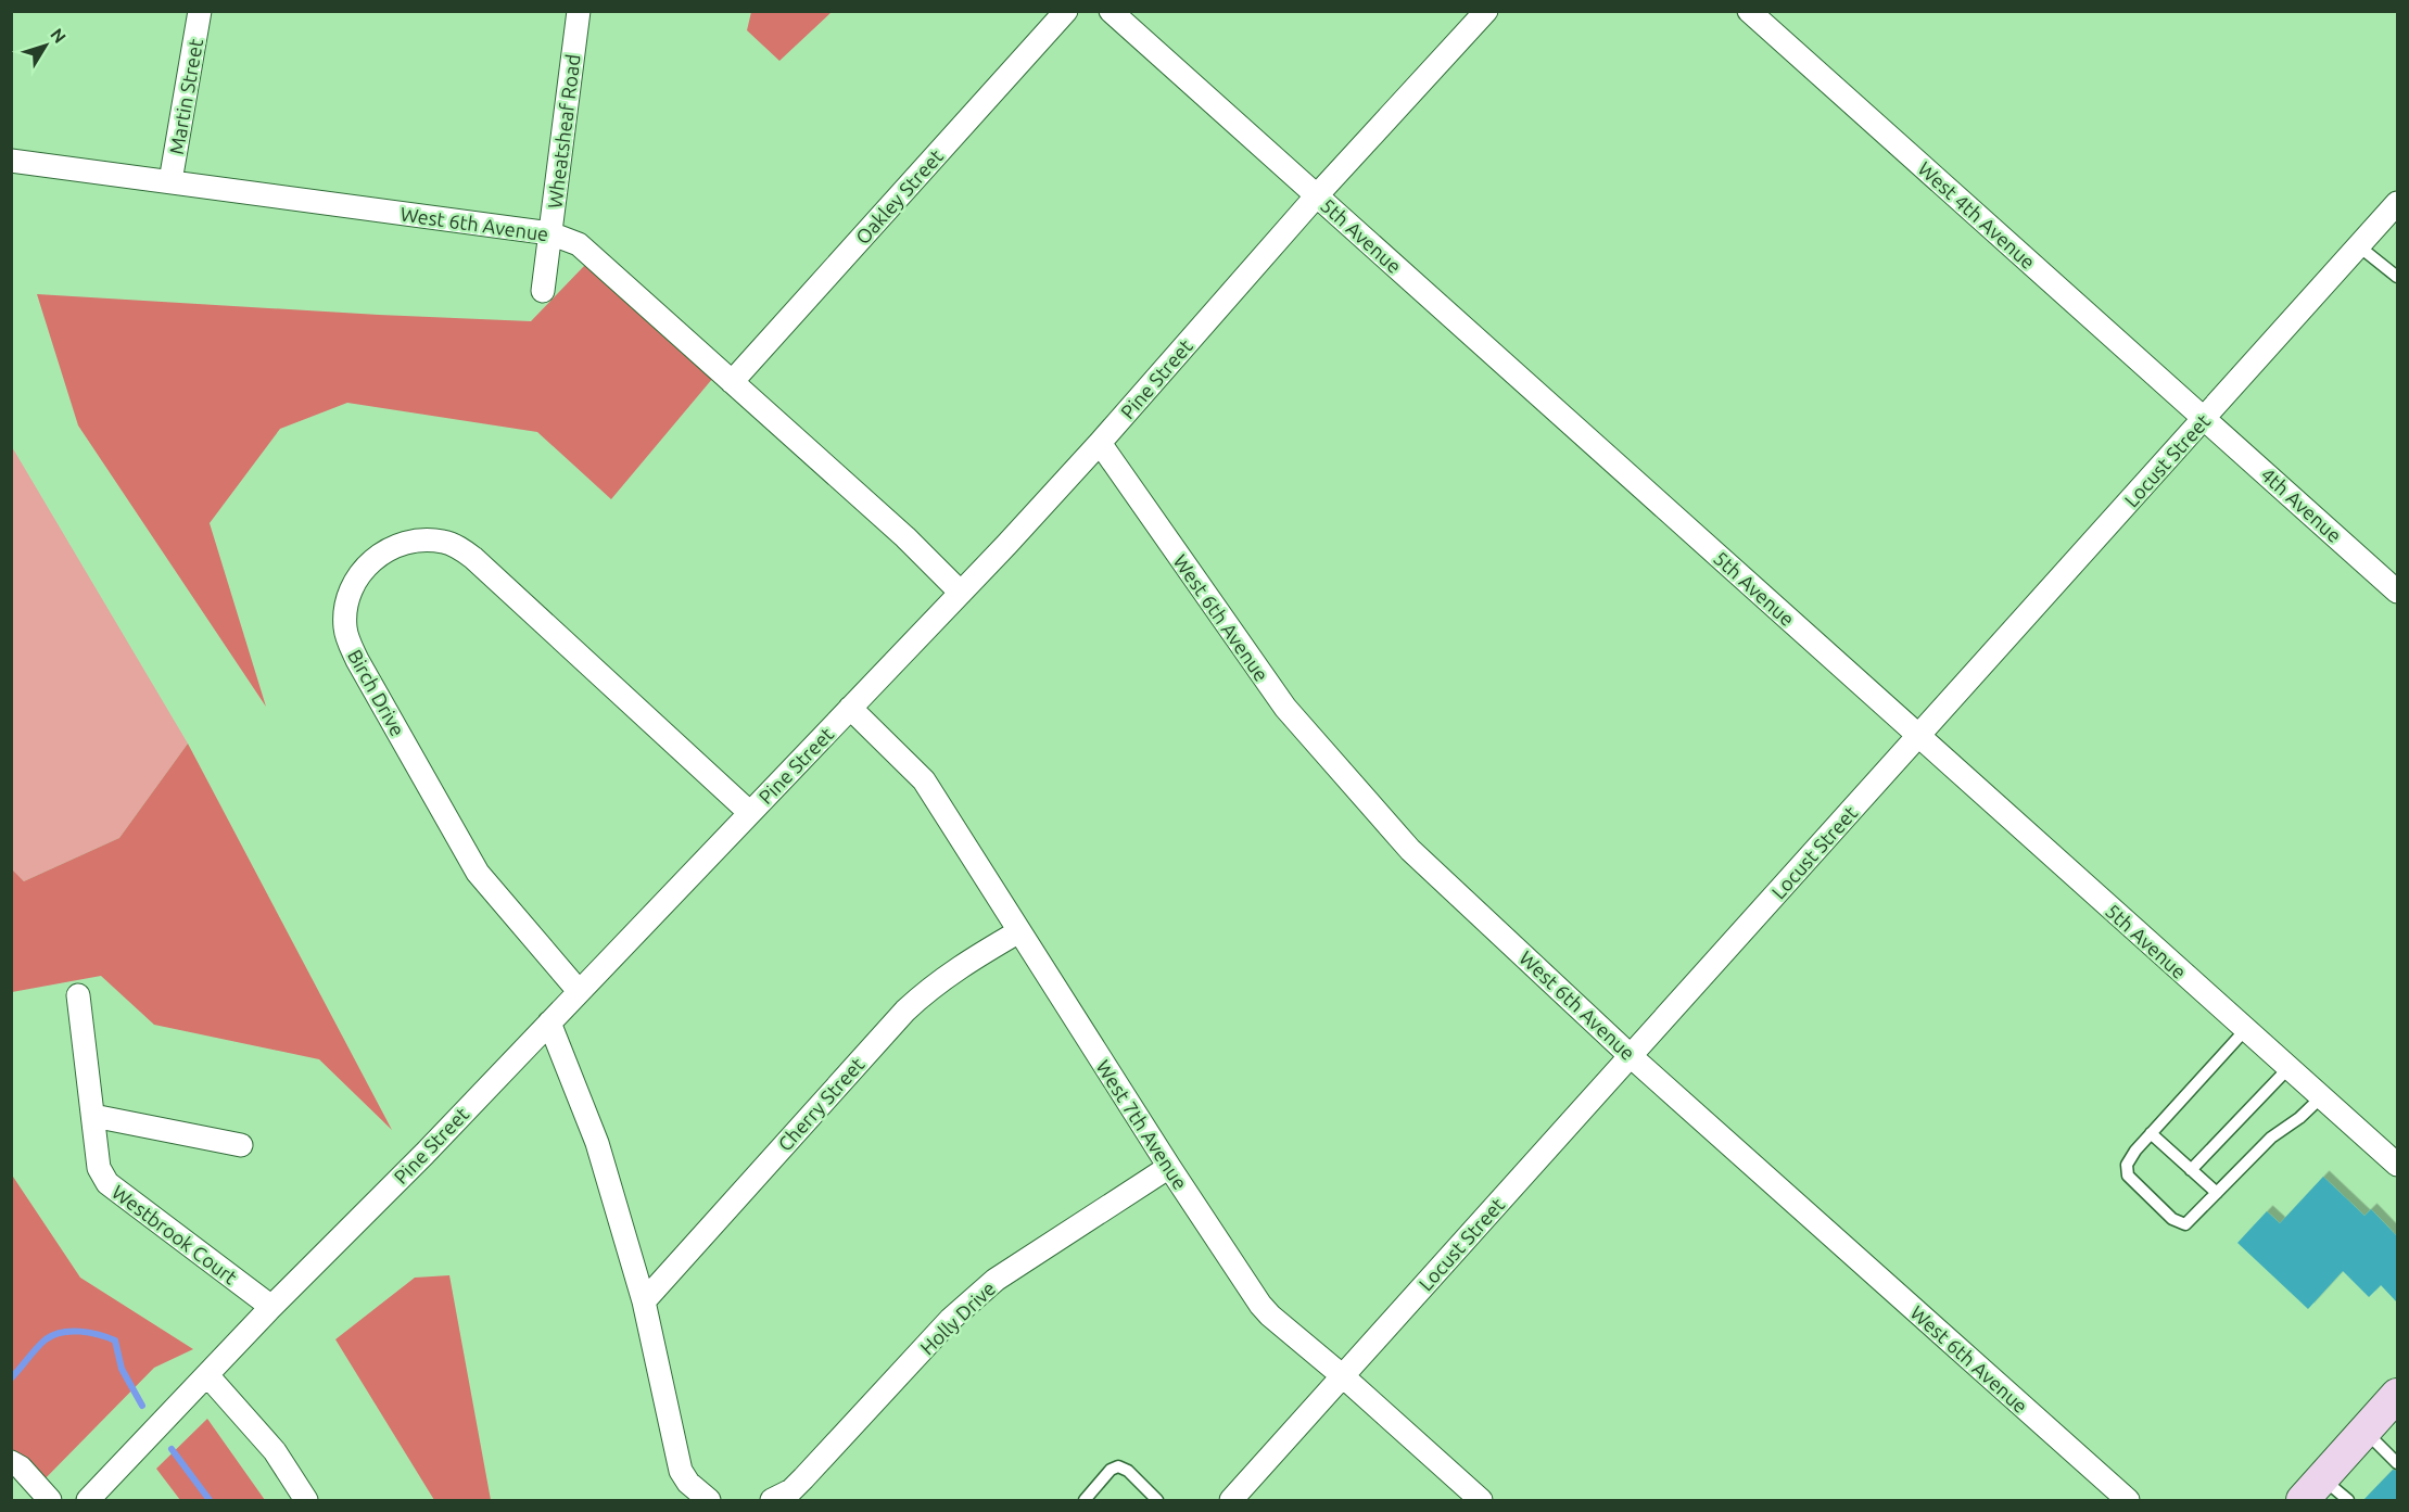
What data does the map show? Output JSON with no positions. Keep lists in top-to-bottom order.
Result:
{
  "streets": {
    "street": [
      "Martin Street",
      "Wheatsheaf Road",
      "Oakley Street",
      "West 4th Avenue",
      "West 6th Avenue",
      "5th Avenue",
      "Pine Street",
      "Locust Street",
      "4th Avenue",
      "Birch Drive",
      "Cherry Street",
      "West 7th Avenue",
      "Westbrook Court",
      "Holly Drive"
    ]
  },
  "crossings": [
    ["Martin Street", "West 6th Avenue"],
    ["Wheatsheaf Road", "West 6th Avenue"],
    ["Oakley Street", "West 6th Avenue"],
    ["West 4th Avenue", "Locust Street"],
    ["West 4th Avenue", "4th Avenue"],
    ["West 6th Avenue", "Pine Street"],
    ["West 6th Avenue", "Locust Street"],
    ["5th Avenue", "Pine Street"],
    ["5th Avenue", "Locust Street"],
    ["Pine Street", "Birch Drive"],
    ["Pine Street", "West 7th Avenue"],
    ["Pine Street", "Westbrook Court"],
    ["Locust Street", "4th Avenue"],
    ["Locust Street", "West 7th Avenue"],
    ["Cherry Street", "West 7th Avenue"],
    ["West 7th Avenue", "Holly Drive"]
  ],
  "north": "top right"
}
